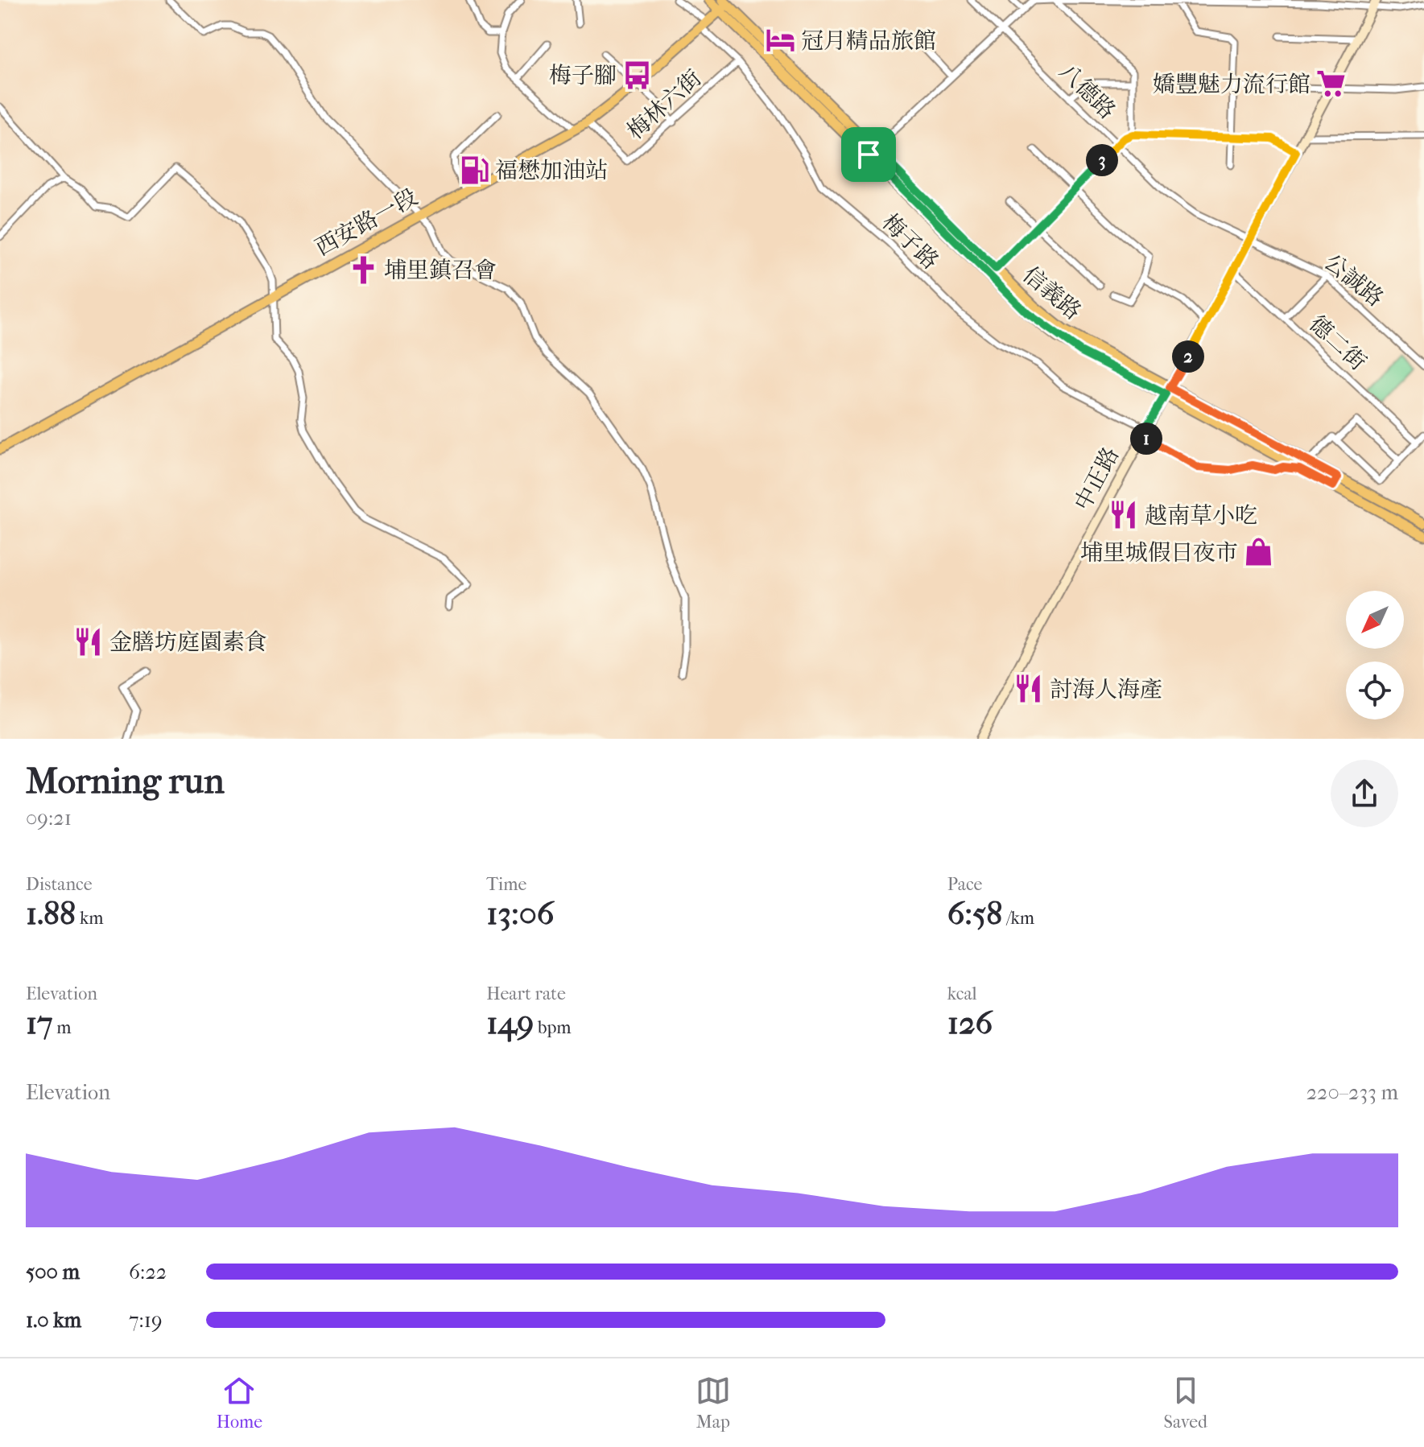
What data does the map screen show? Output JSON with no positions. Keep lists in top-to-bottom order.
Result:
{
  "streets": {
    "main road": ["西安路一段", "信義路"],
    "street": [
      "八德路",
      "梅林六街",
      "梅子路",
      "公誠路",
      "德二街",
      "中正路"
    ]
  },
  "crossings": [
    ["八德路", "公誠路"],
    ["八德路", "中正路"],
    ["梅林六街", "西安路一段"],
    ["梅林六街", "梅子路"],
    ["西安路一段", "梅子路"],
    ["西安路一段", "信義路"],
    ["梅子路", "信義路"],
    ["梅子路", "中正路"],
    ["公誠路", "中正路"],
    ["信義路", "中正路"],
    ["德二街", "中正路"]
  ],
  "places": {
    "hotel": ["冠月精品旅館"],
    "bus stop": ["梅子腳"],
    "supermarket": ["嬌豐魅力流行館"],
    "fuel station": ["福懋加油站"],
    "church": ["埔里鎮召會"],
    "restaurant": ["越南草小吃", "金膳坊庭園素食", "討海人海產"],
    "shop": ["埔里城假日夜市"]
  },
  "north": "bottom left",
  "page": {
    "pins": ["3", "2", "1"],
    "heading": ["Morning run", "09:21"],
    "stats": [
      ["Distance", "1.88 km"],
      ["Time", "13:06"],
      ["Pace", "6:58 /km"],
      ["Elevation", "17 m"],
      ["Heart rate", "149 bpm"],
      ["kcal", "126"]
    ],
    "chart": ["Elevation", "220–233 m"],
    "list": [
      {
        "name": "500 m",
        "note": "6:22"
      },
      {
        "name": "1.0 km",
        "note": "7:19"
      }
    ],
    "tabs": ["Home", "Map", "Saved"]
  }
}
